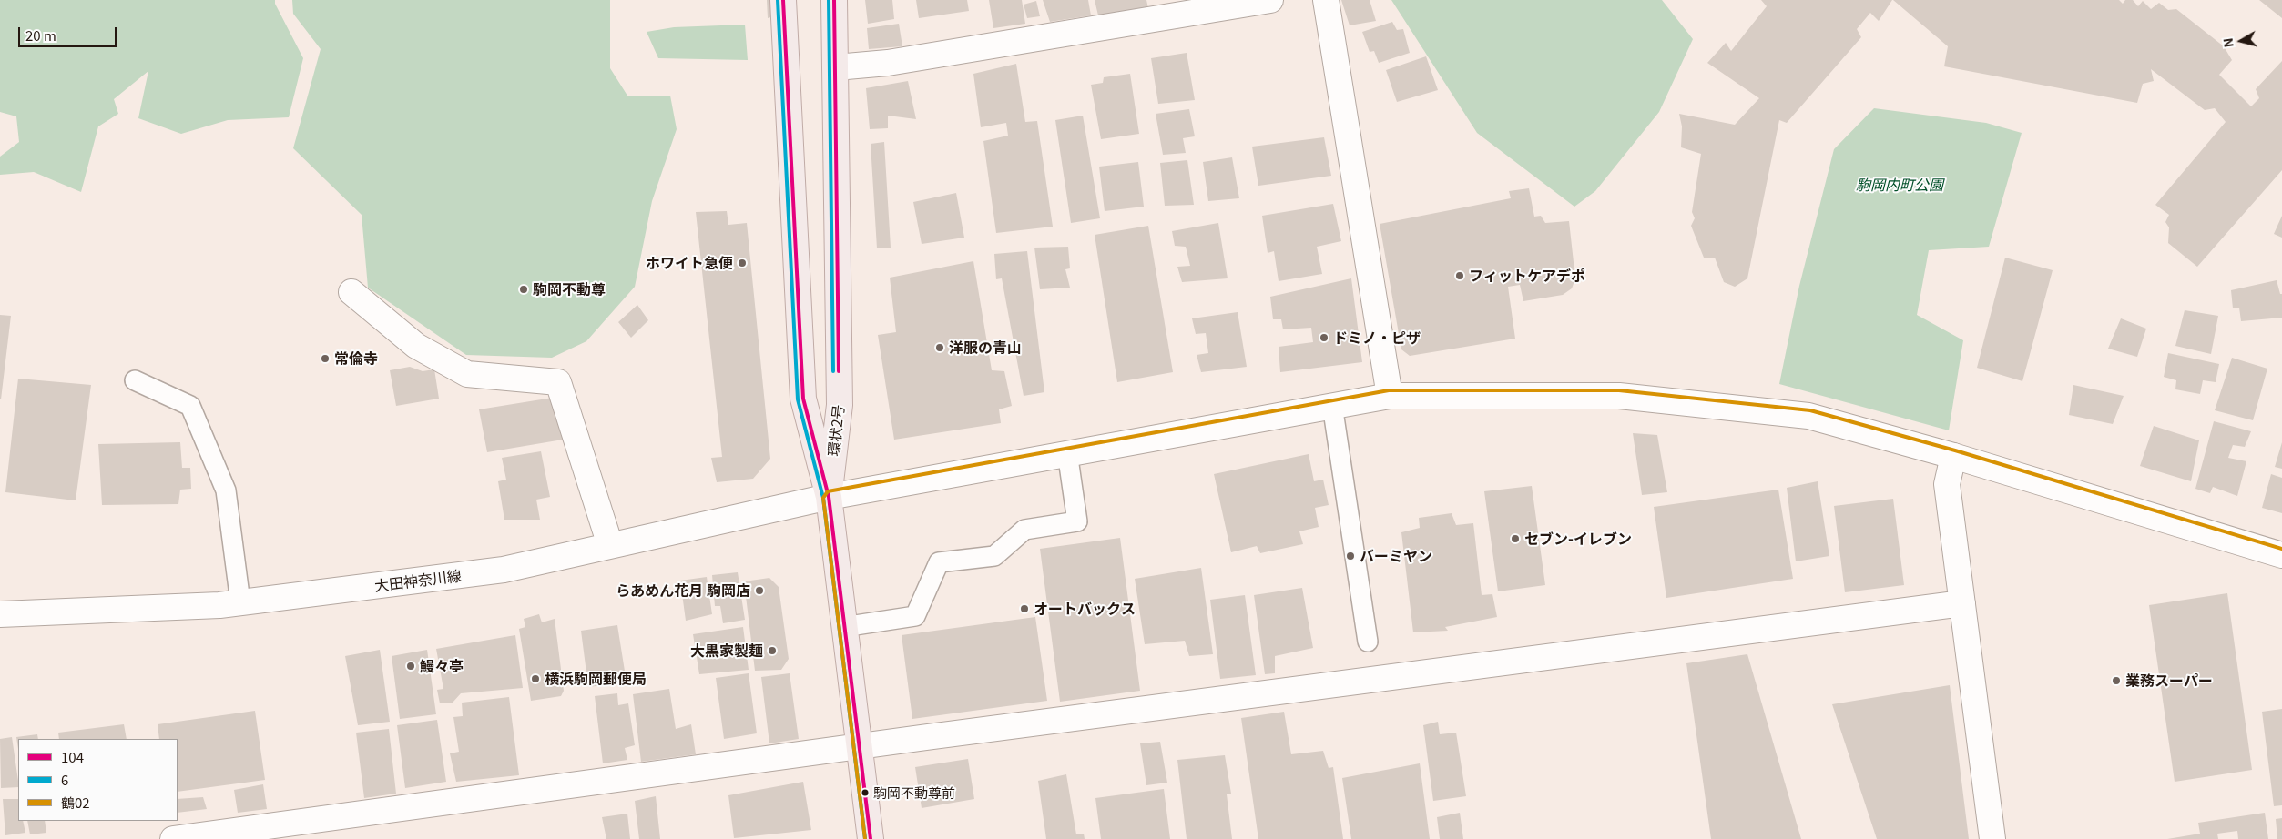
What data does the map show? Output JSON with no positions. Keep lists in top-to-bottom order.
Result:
{
  "streets": {
    "main road": ["環状2号"],
    "street": ["大田神奈川線"]
  },
  "crossings": [
    ["環状2号", "大田神奈川線"]
  ],
  "parks": ["駒岡内町公園"],
  "places": [
    "ホワイト急便",
    "フィットケアデポ",
    "駒岡不動尊",
    "ドミノ・ピザ",
    "洋服の青山",
    "常倫寺",
    "セブン-イレブン",
    "バーミヤン",
    "らあめん花月 駒岡店",
    "オートバックス",
    "大黒家製麺",
    "鰻々亭",
    "横浜駒岡郵便局",
    "業務スーパー",
    "駒岡不動尊前"
  ],
  "lines": ["transit line 104", "transit line 6", "transit line 鶴02"],
  "legend": ["104", "6", "鶴02"],
  "scale_bar": "20 m",
  "north": "left"
}
